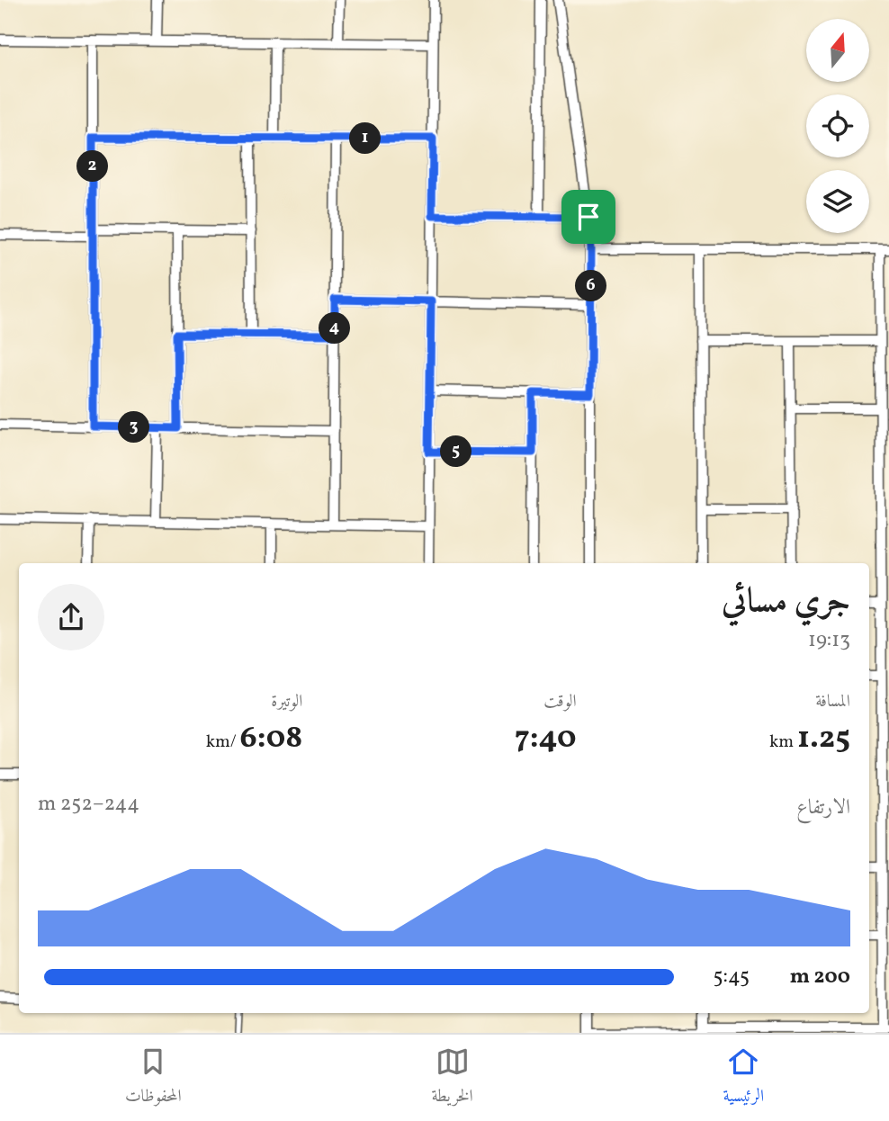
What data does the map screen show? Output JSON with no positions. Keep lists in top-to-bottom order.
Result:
{
  "north": "top",
  "page": {
    "pins": [
      "1",
      "2",
      "6",
      "4",
      "3",
      "5"
    ],
    "heading": ["جري مسائي", "19:13"],
    "stats": [
      ["المسافة", "1.25 km"],
      ["الوقت", "7:40"],
      ["الوتيرة", "6:08 /km"]
    ],
    "chart": ["الارتفاع", "244–252 m"],
    "list": [
      {
        "name": "200 m",
        "note": "5:45"
      }
    ],
    "tabs": ["الرئيسية", "الخريطة", "المحفوظات"]
  }
}
